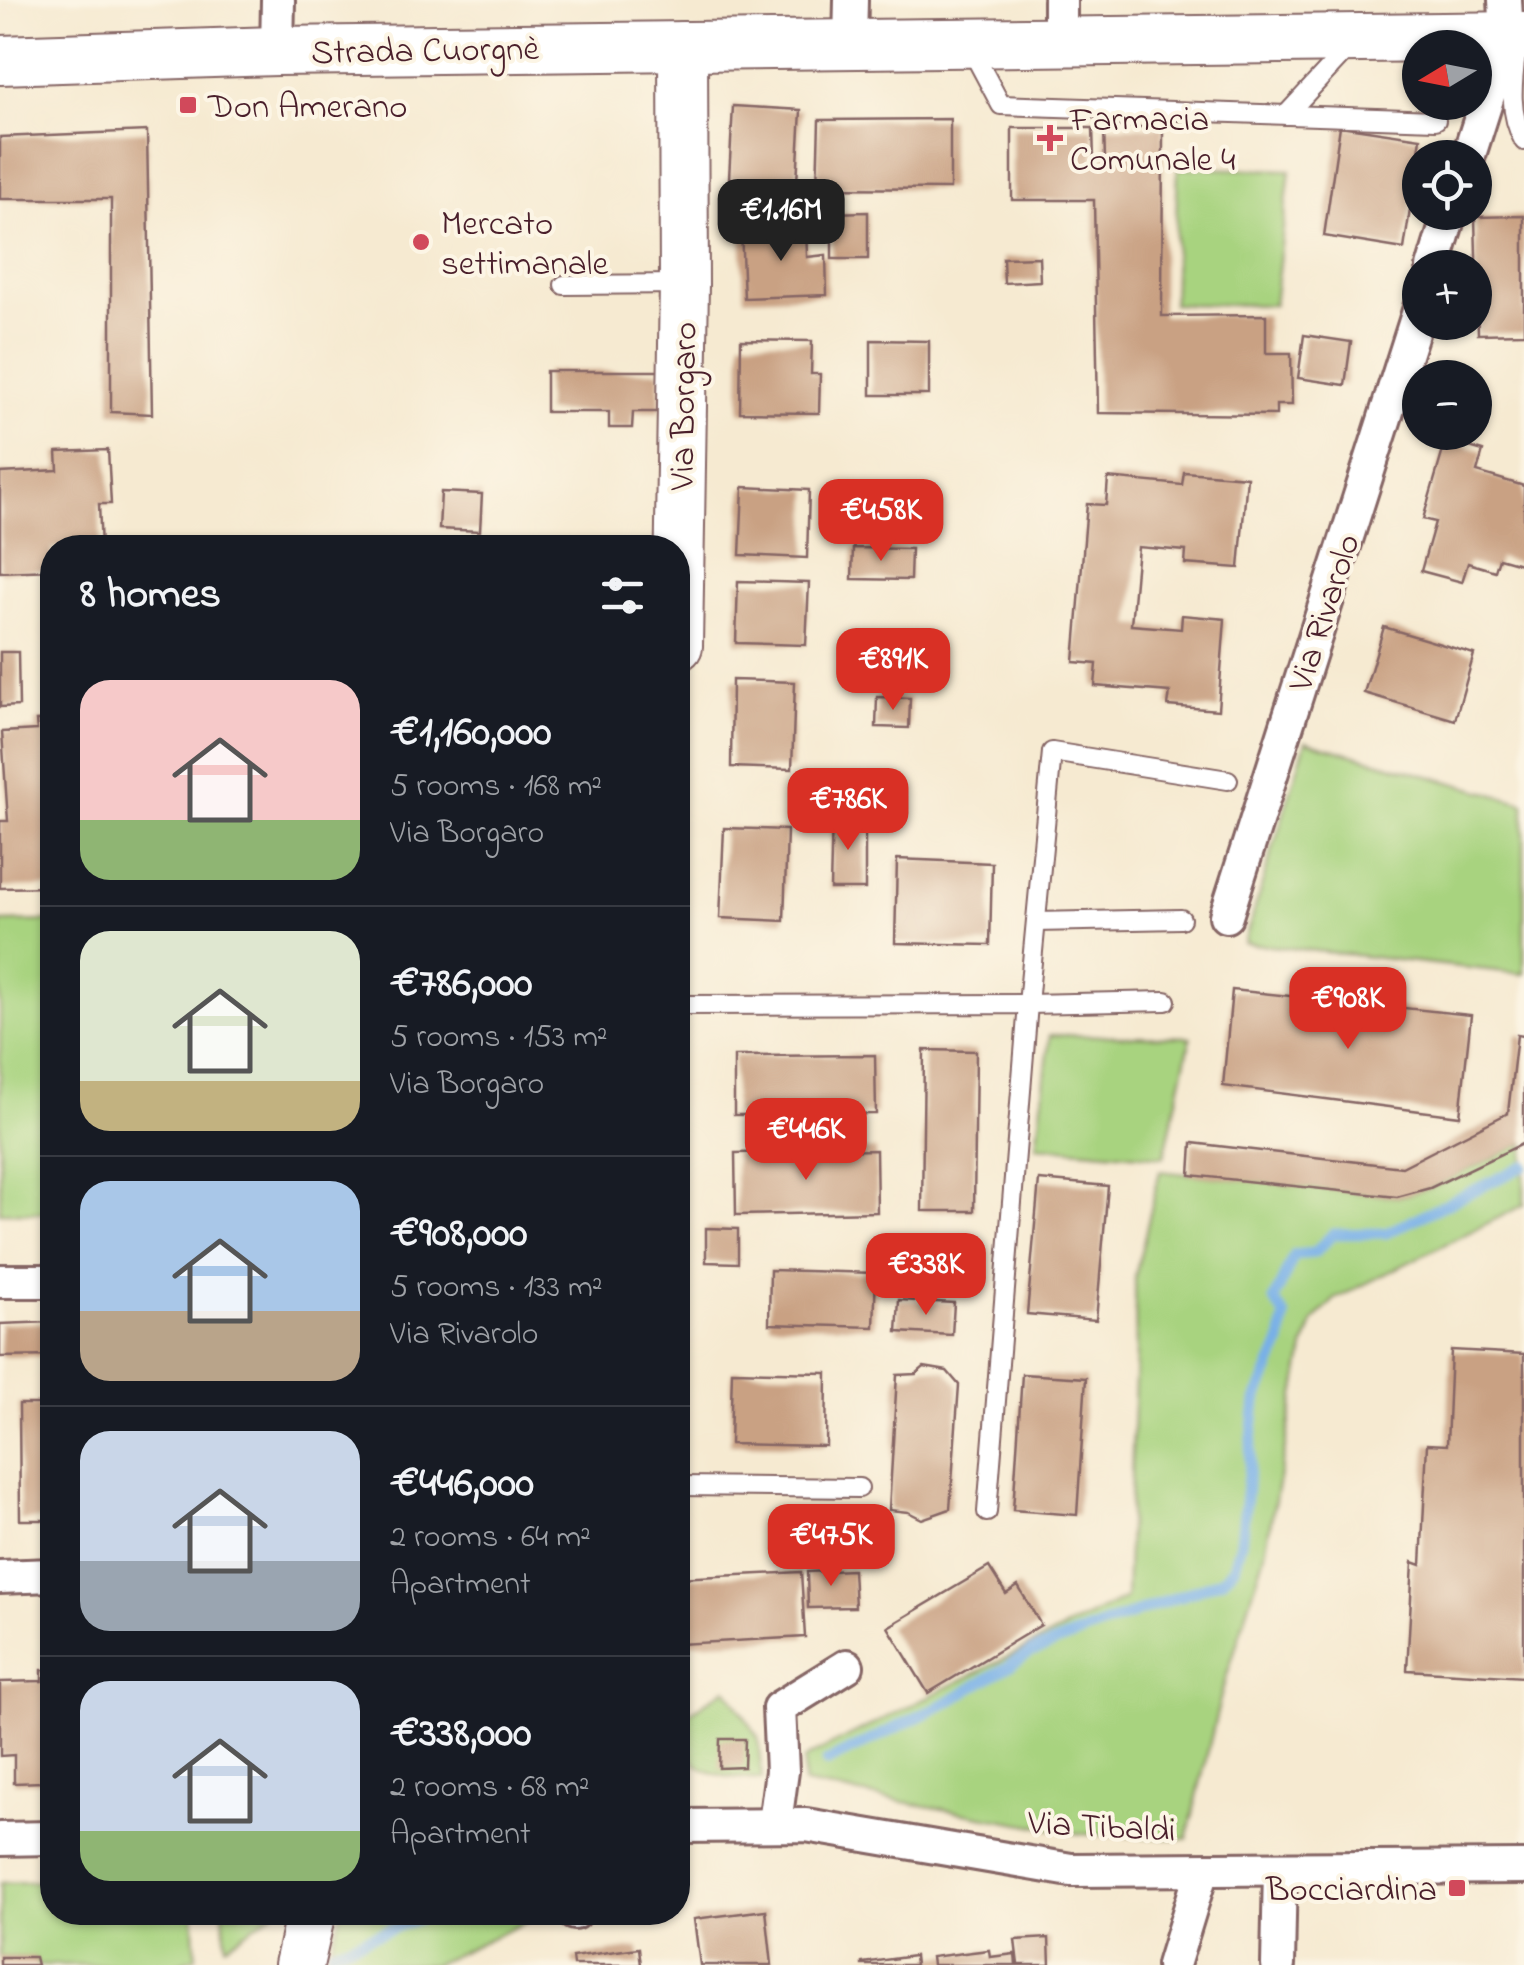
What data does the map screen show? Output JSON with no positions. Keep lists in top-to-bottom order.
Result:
{
  "streets": {
    "main road": ["Strada Cuorgnè", "Via Borgaro"],
    "street": ["Via Rivarolo", "Via Tibaldi"]
  },
  "crossings": [
    ["Strada Cuorgnè", "Via Borgaro"]
  ],
  "places": {
    "transit": ["Don Amerano", "Bocciardina"],
    "health": ["Farmacia Comunale 4"],
    "other": ["Mercato settimanale"]
  },
  "north": "left",
  "page": {
    "map_buttons": ["+", "−"],
    "price": [
      "€1.16M",
      "€458K",
      "€891K",
      "€786K",
      "€908K",
      "€446K",
      "€338K",
      "€475K"
    ],
    "heading": "8 homes",
    "list": [
      {
        "name": "€1,160,000",
        "note": "5 rooms · 168 m² · Via Borgaro"
      },
      {
        "name": "€786,000",
        "note": "5 rooms · 153 m² · Via Borgaro"
      },
      {
        "name": "€908,000",
        "note": "5 rooms · 133 m² · Via Rivarolo"
      },
      {
        "name": "€446,000",
        "note": "2 rooms · 64 m² · Apartment"
      },
      {
        "name": "€338,000",
        "note": "2 rooms · 68 m² · Apartment"
      }
    ]
  }
}
